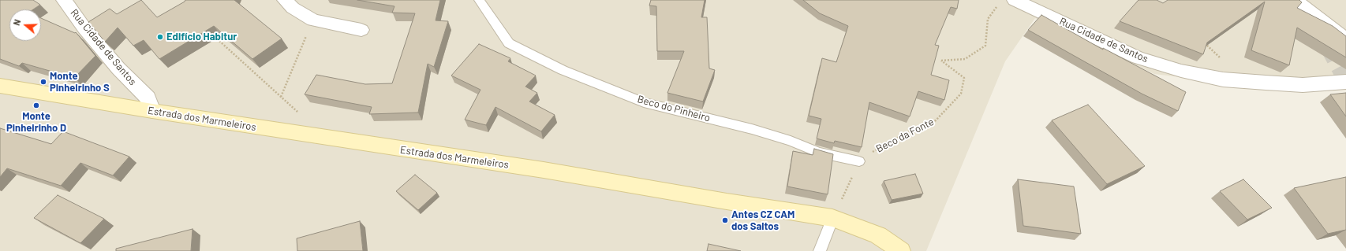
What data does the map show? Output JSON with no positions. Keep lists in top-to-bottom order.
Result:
{
  "streets": {
    "main road": ["Estrada dos Marmeleiros"],
    "street": ["Rua Cidade de Santos"],
    "lane": ["Beco do Pinheiro"],
    "path": ["Beco da Fonte"]
  },
  "crossings": [
    ["Rua Cidade de Santos", "Estrada dos Marmeleiros"],
    ["Beco do Pinheiro", "Beco da Fonte"],
    ["Estrada dos Marmeleiros", "Beco da Fonte"]
  ],
  "places": [
    "Edifício Habitur",
    "Monte Pinheirinho S",
    "Monte Pinheirinho D",
    "Antes CZ CAM dos Saltos"
  ],
  "north": "left"
}
